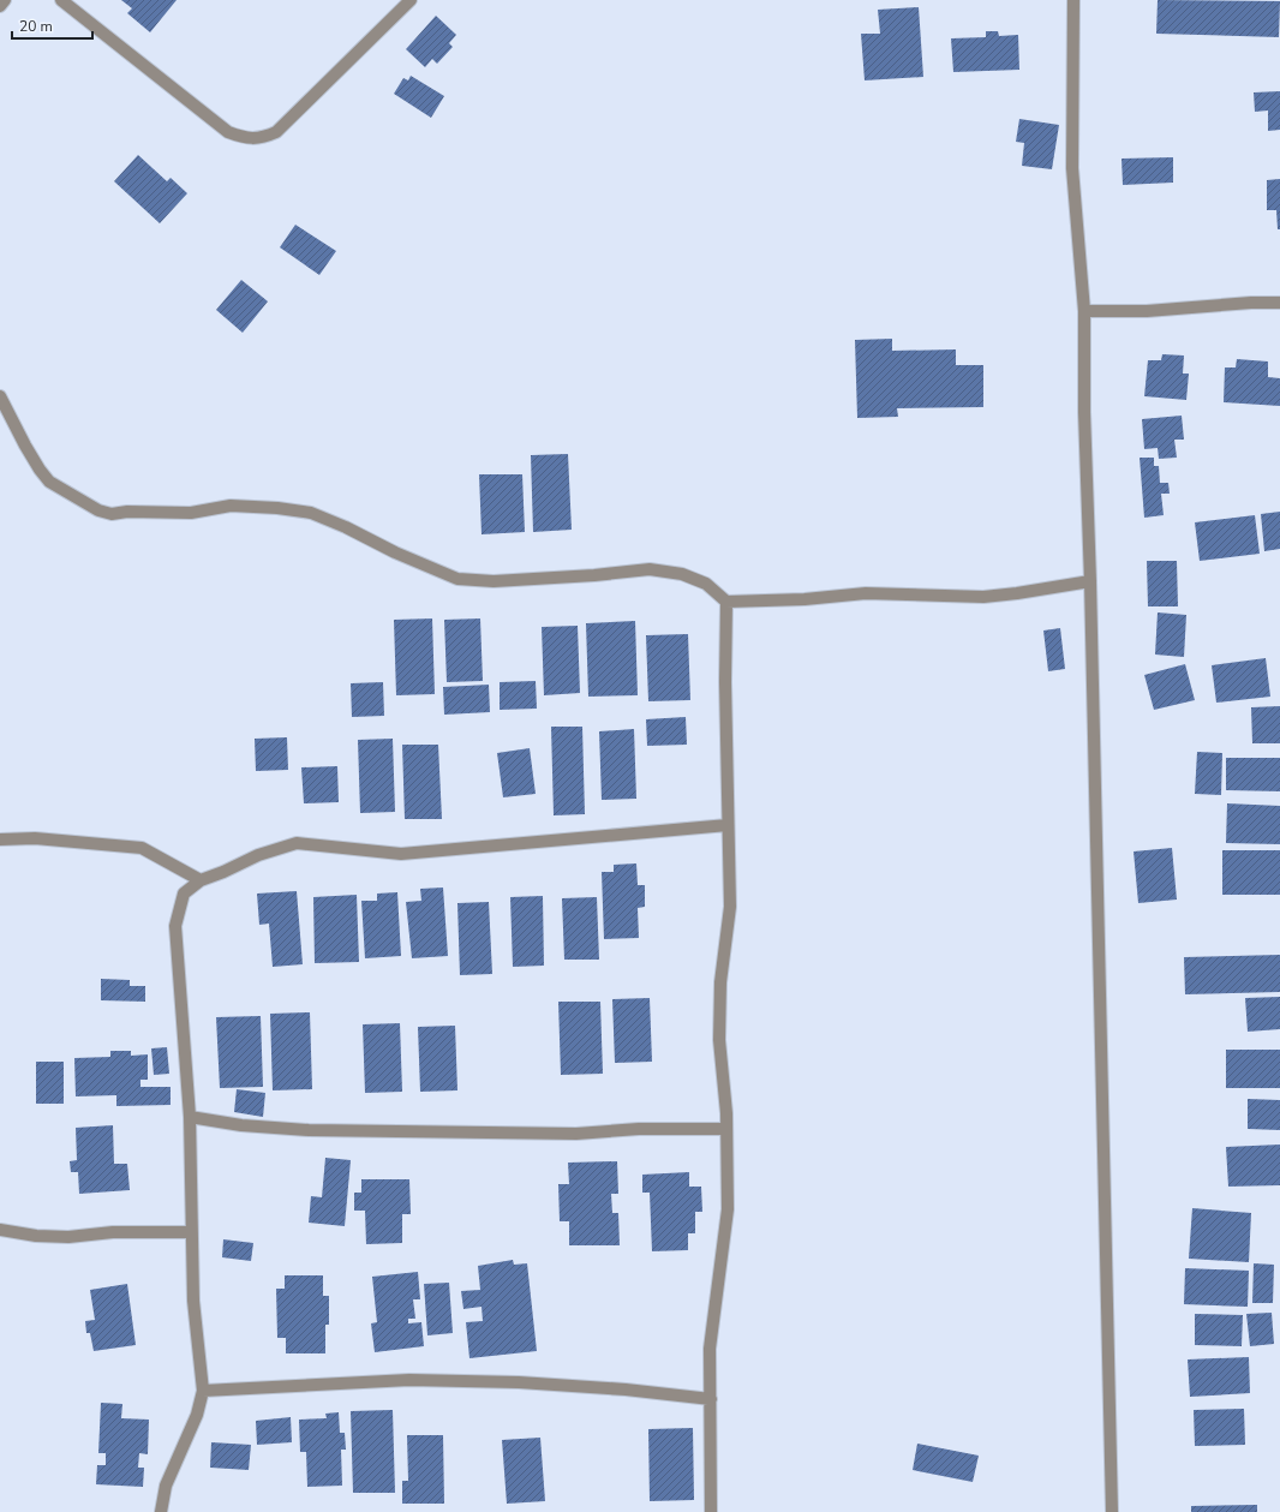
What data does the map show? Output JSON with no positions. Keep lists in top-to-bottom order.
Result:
{
  "scale_bar": "20 m"
}
